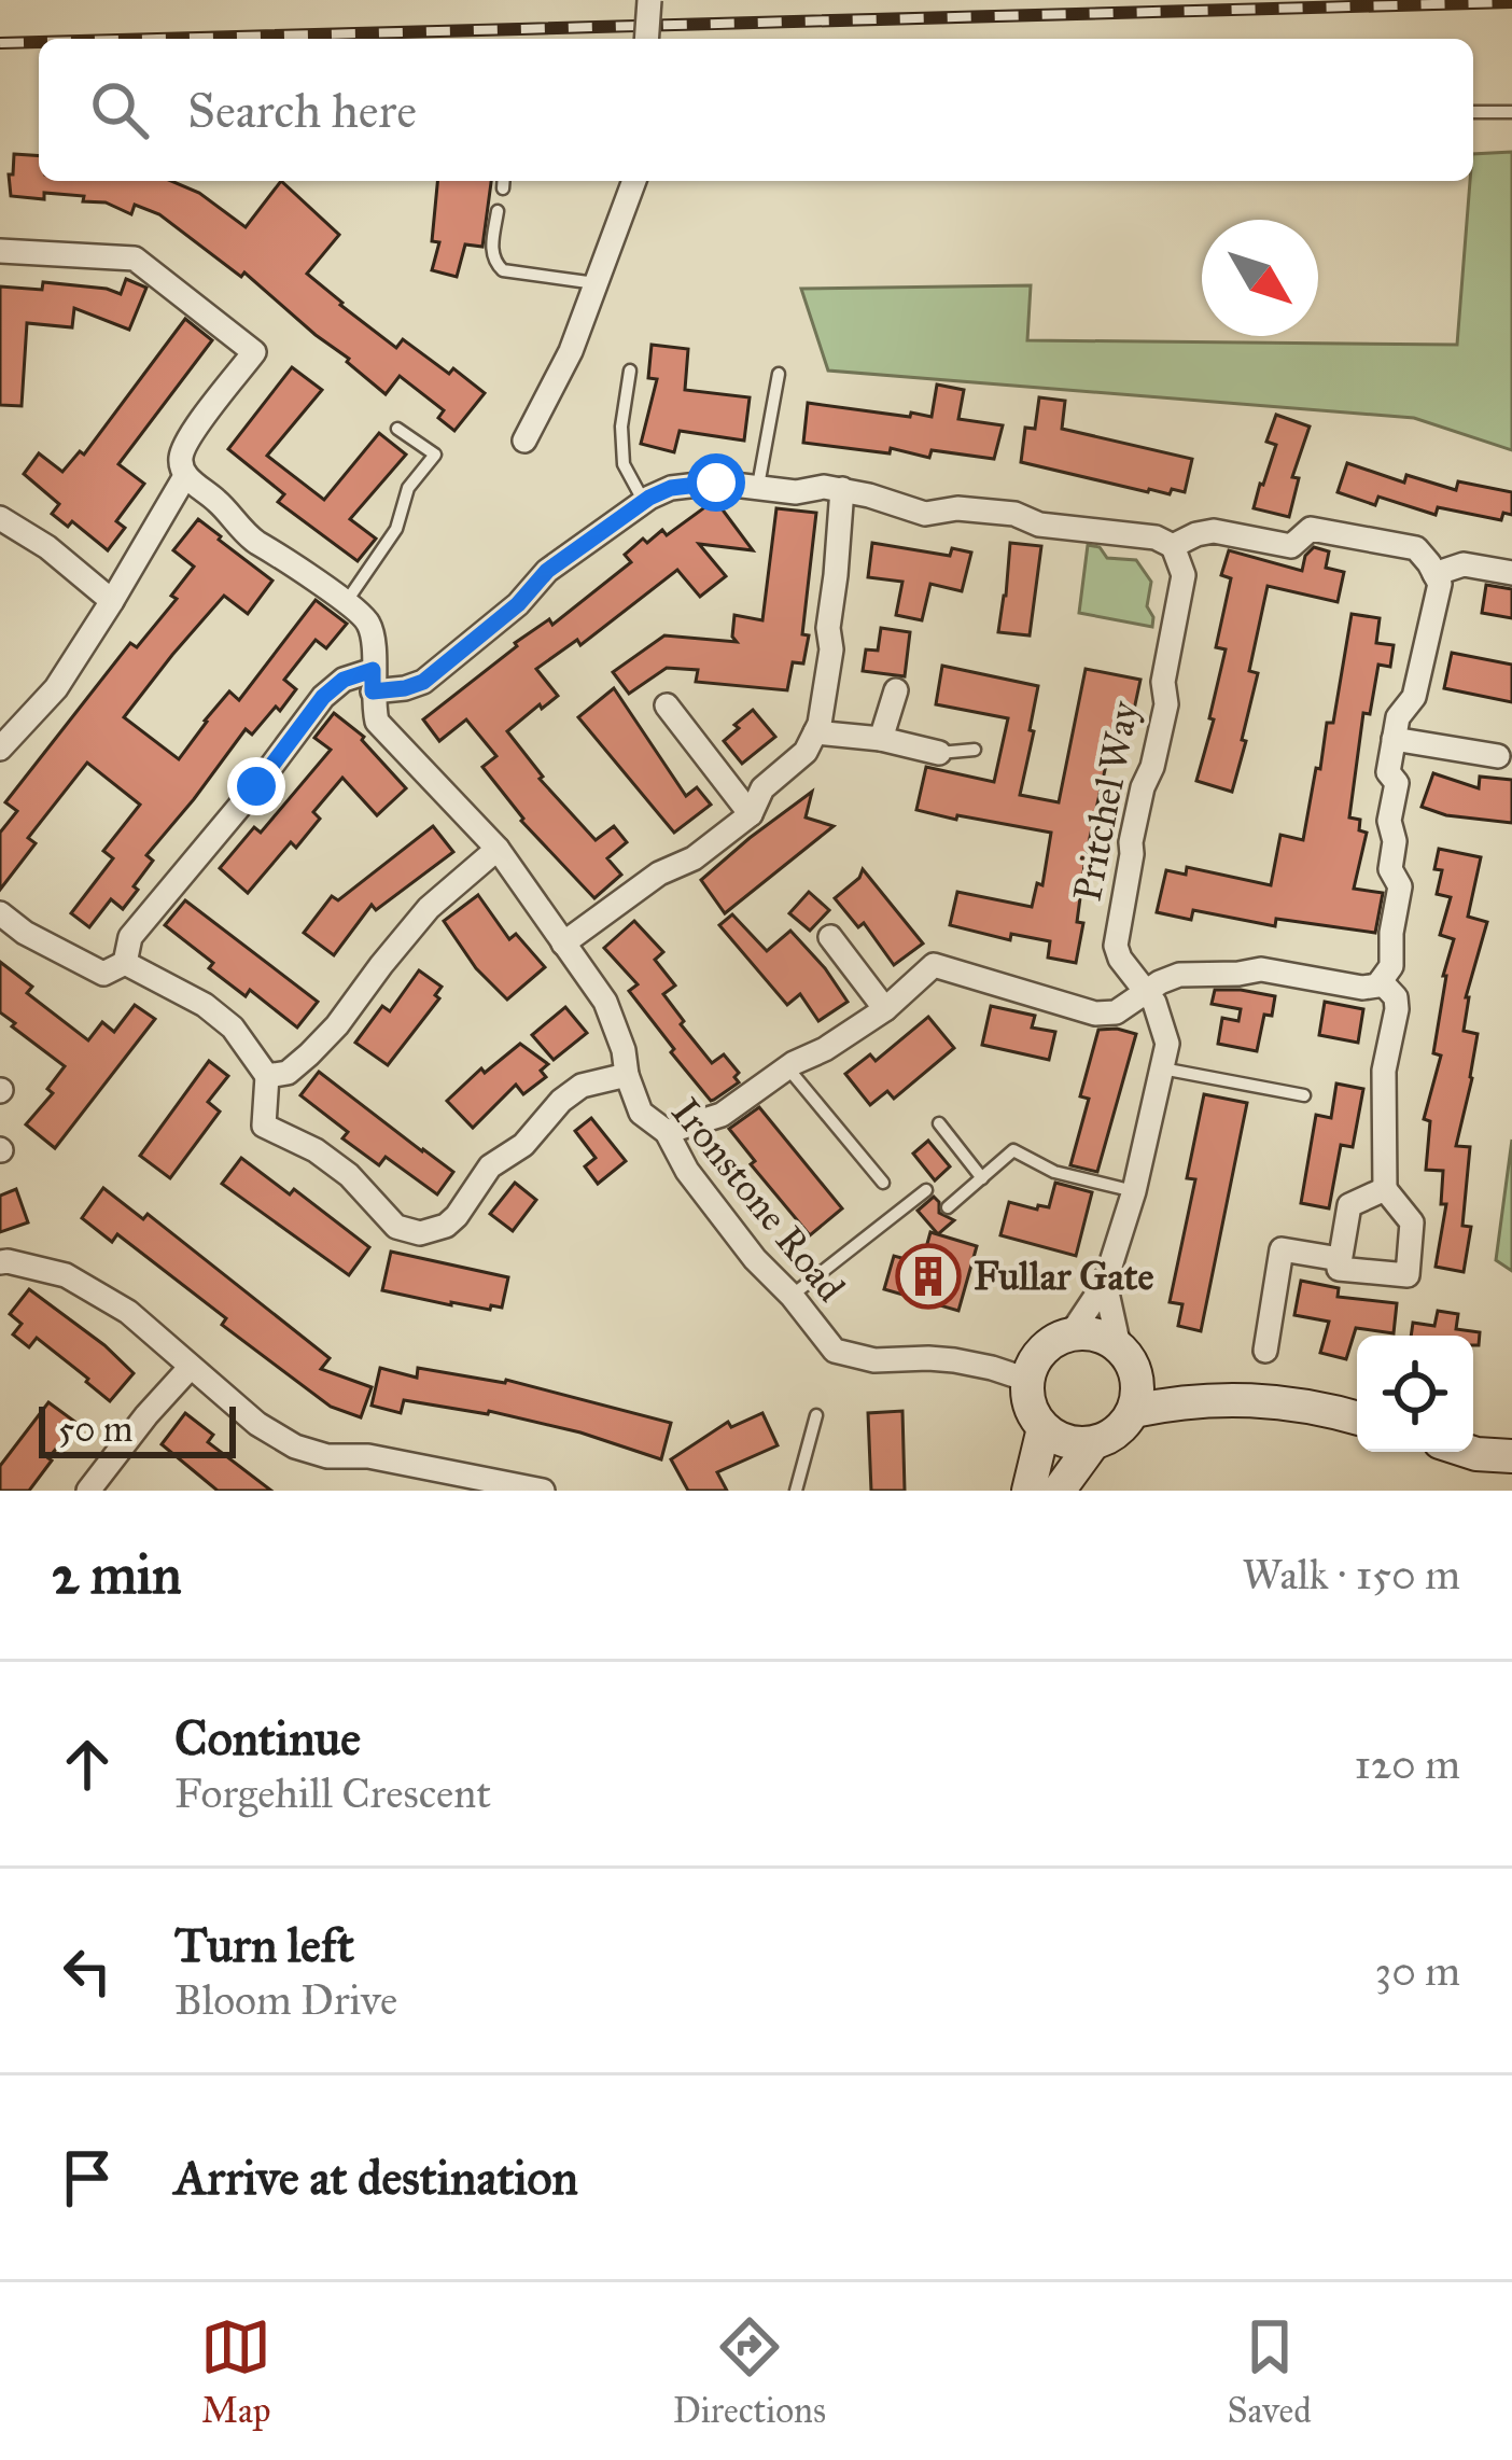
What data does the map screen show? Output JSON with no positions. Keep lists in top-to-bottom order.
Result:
{
  "streets": {
    "street": ["Pritchel Way", "Ironstone Road"]
  },
  "crossings": [
    ["Pritchel Way", "Ironstone Road"]
  ],
  "places": {
    "building": ["Fullar Gate"]
  },
  "scale_bar": "50 m",
  "north": "bottom right",
  "page": {
    "search": "Search here",
    "scale": "50 m",
    "heading": ["2 min", "Walk · 150 m"],
    "list": [
      ["Continue", "Forgehill Crescent", "120 m"],
      ["Turn left", "Bloom Drive", "30 m"],
      "Arrive at destination"
    ],
    "nav": ["Map", "Directions", "Saved"]
  }
}
